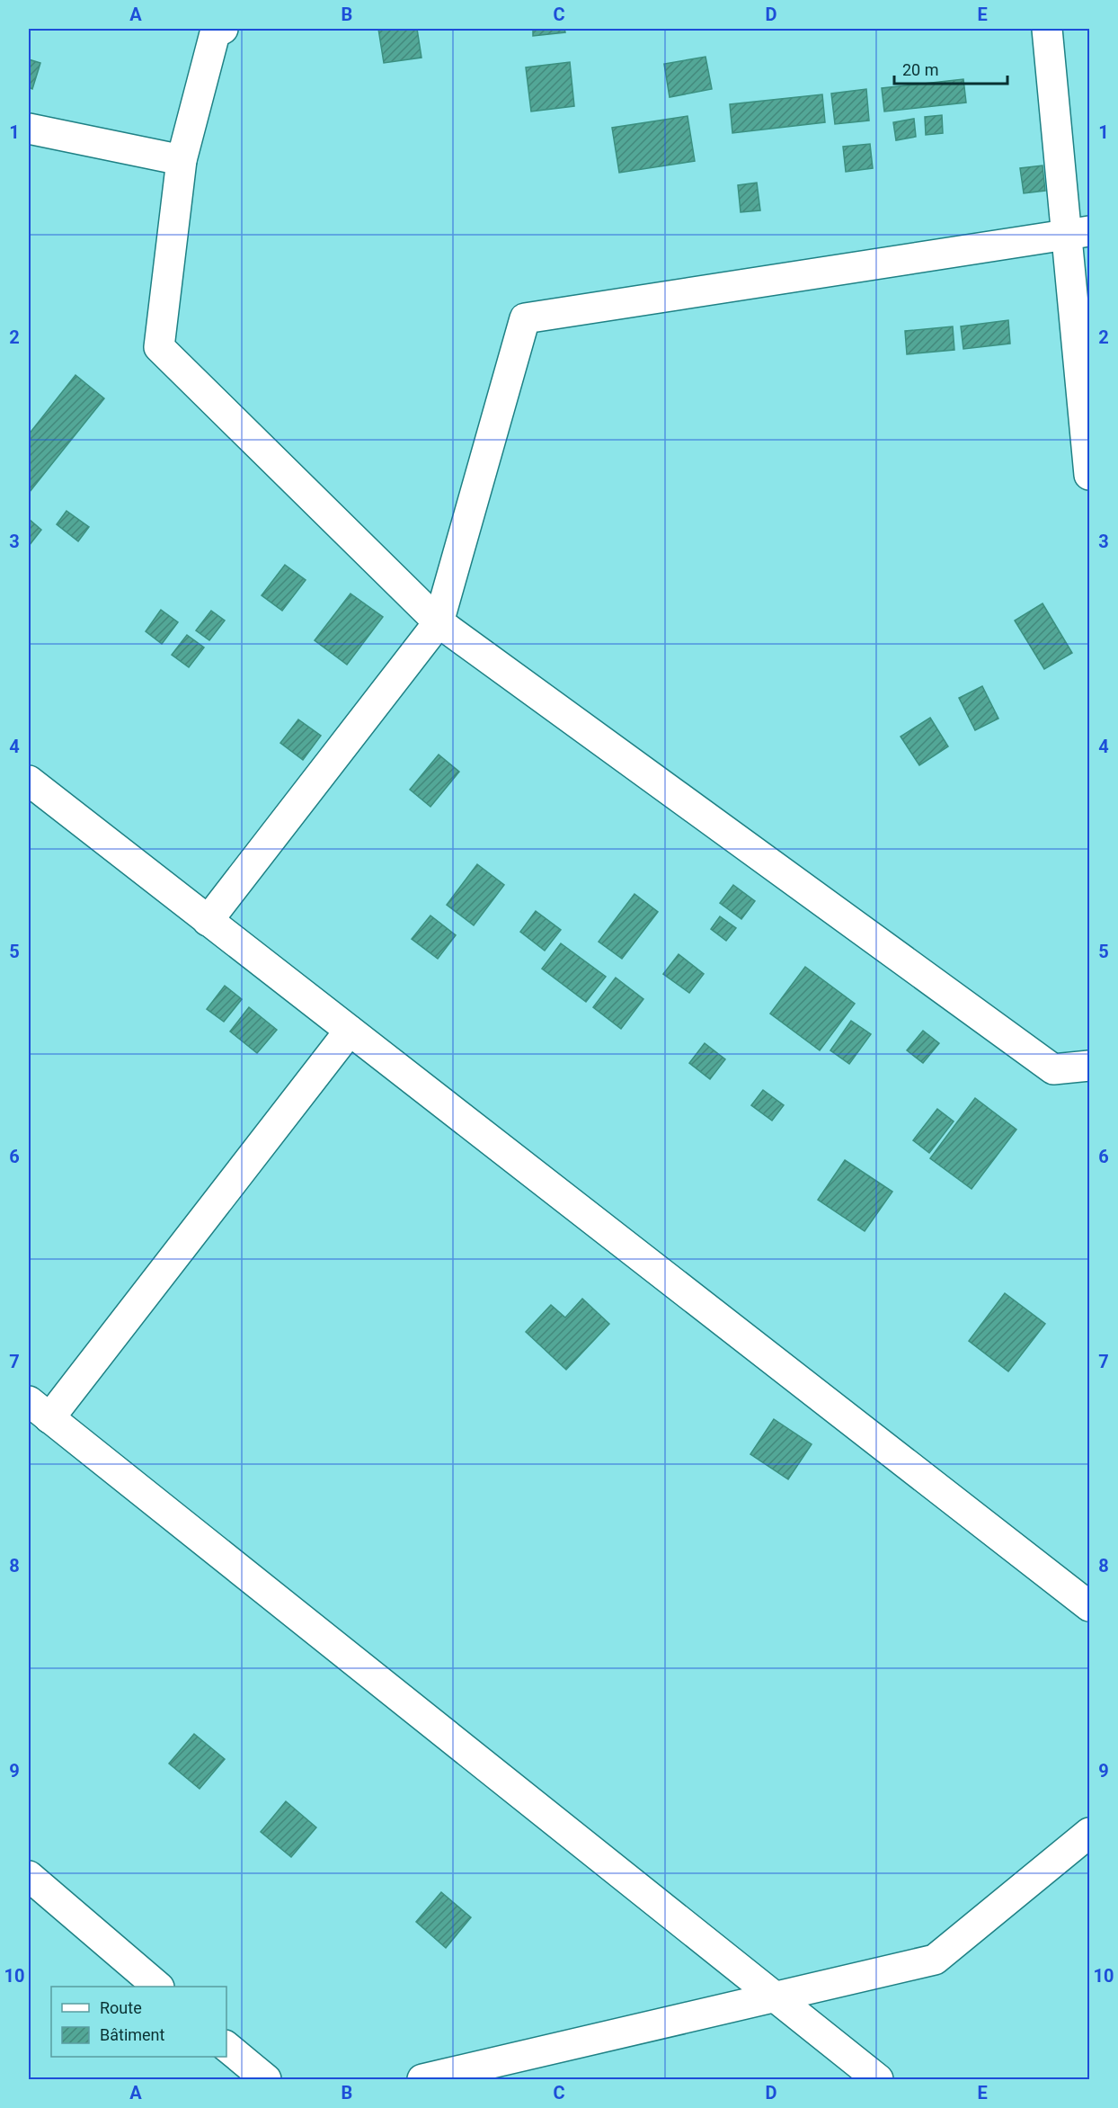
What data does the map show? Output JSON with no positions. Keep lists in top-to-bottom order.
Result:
{
  "legend": ["Route", "Bâtiment"],
  "scale_bar": "20 m",
  "grid": {
    "columns": [
      "A",
      "B",
      "C",
      "D",
      "E"
    ],
    "rows": [
      "1",
      "2",
      "3",
      "4",
      "5",
      "6",
      "7",
      "8",
      "9",
      "10"
    ]
  }
}
